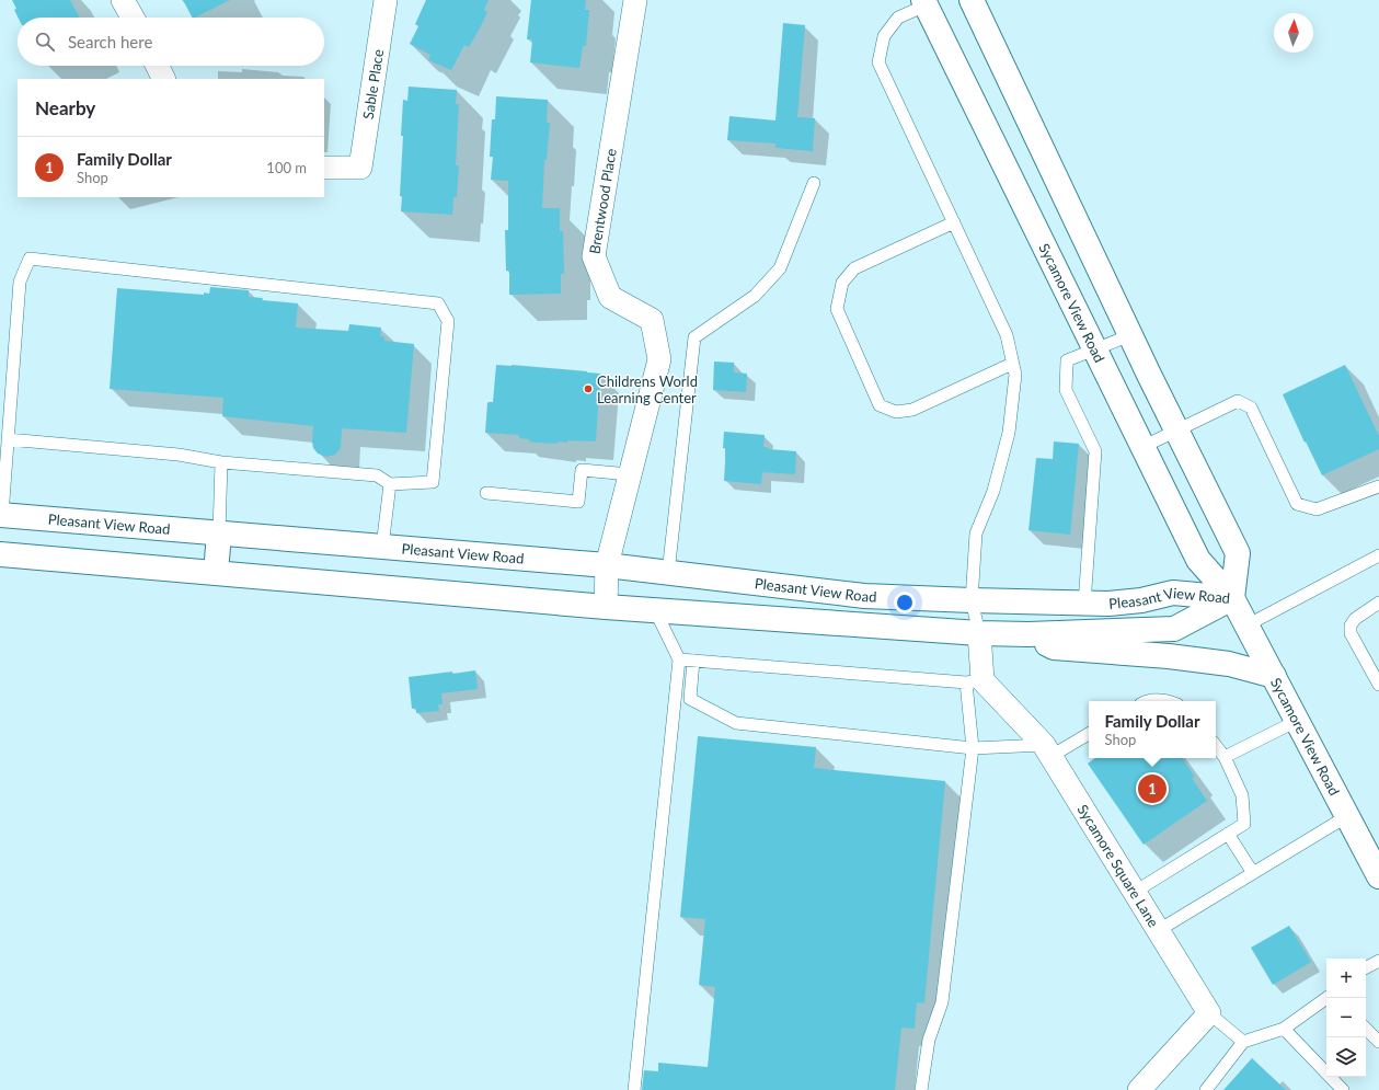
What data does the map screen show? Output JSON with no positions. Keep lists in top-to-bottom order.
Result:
{
  "streets": {
    "main road": ["Sycamore View Road", "Pleasant View Road"],
    "street": ["Sable Place", "Brentwood Place", "Sycamore Square Lane"]
  },
  "crossings": [
    ["Brentwood Place", "Pleasant View Road"],
    ["Sycamore View Road", "Pleasant View Road"]
  ],
  "places": ["Childrens World Learning Center"],
  "north": "top",
  "page": {
    "search": "Search here",
    "heading": "Nearby",
    "list": [
      {
        "mark": "1",
        "name": "Family Dollar",
        "note": "Shop",
        "value": "100 m"
      }
    ],
    "popup": ["Family Dollar", "Shop"],
    "pins": "1",
    "map_buttons": ["+", "−"]
  }
}
